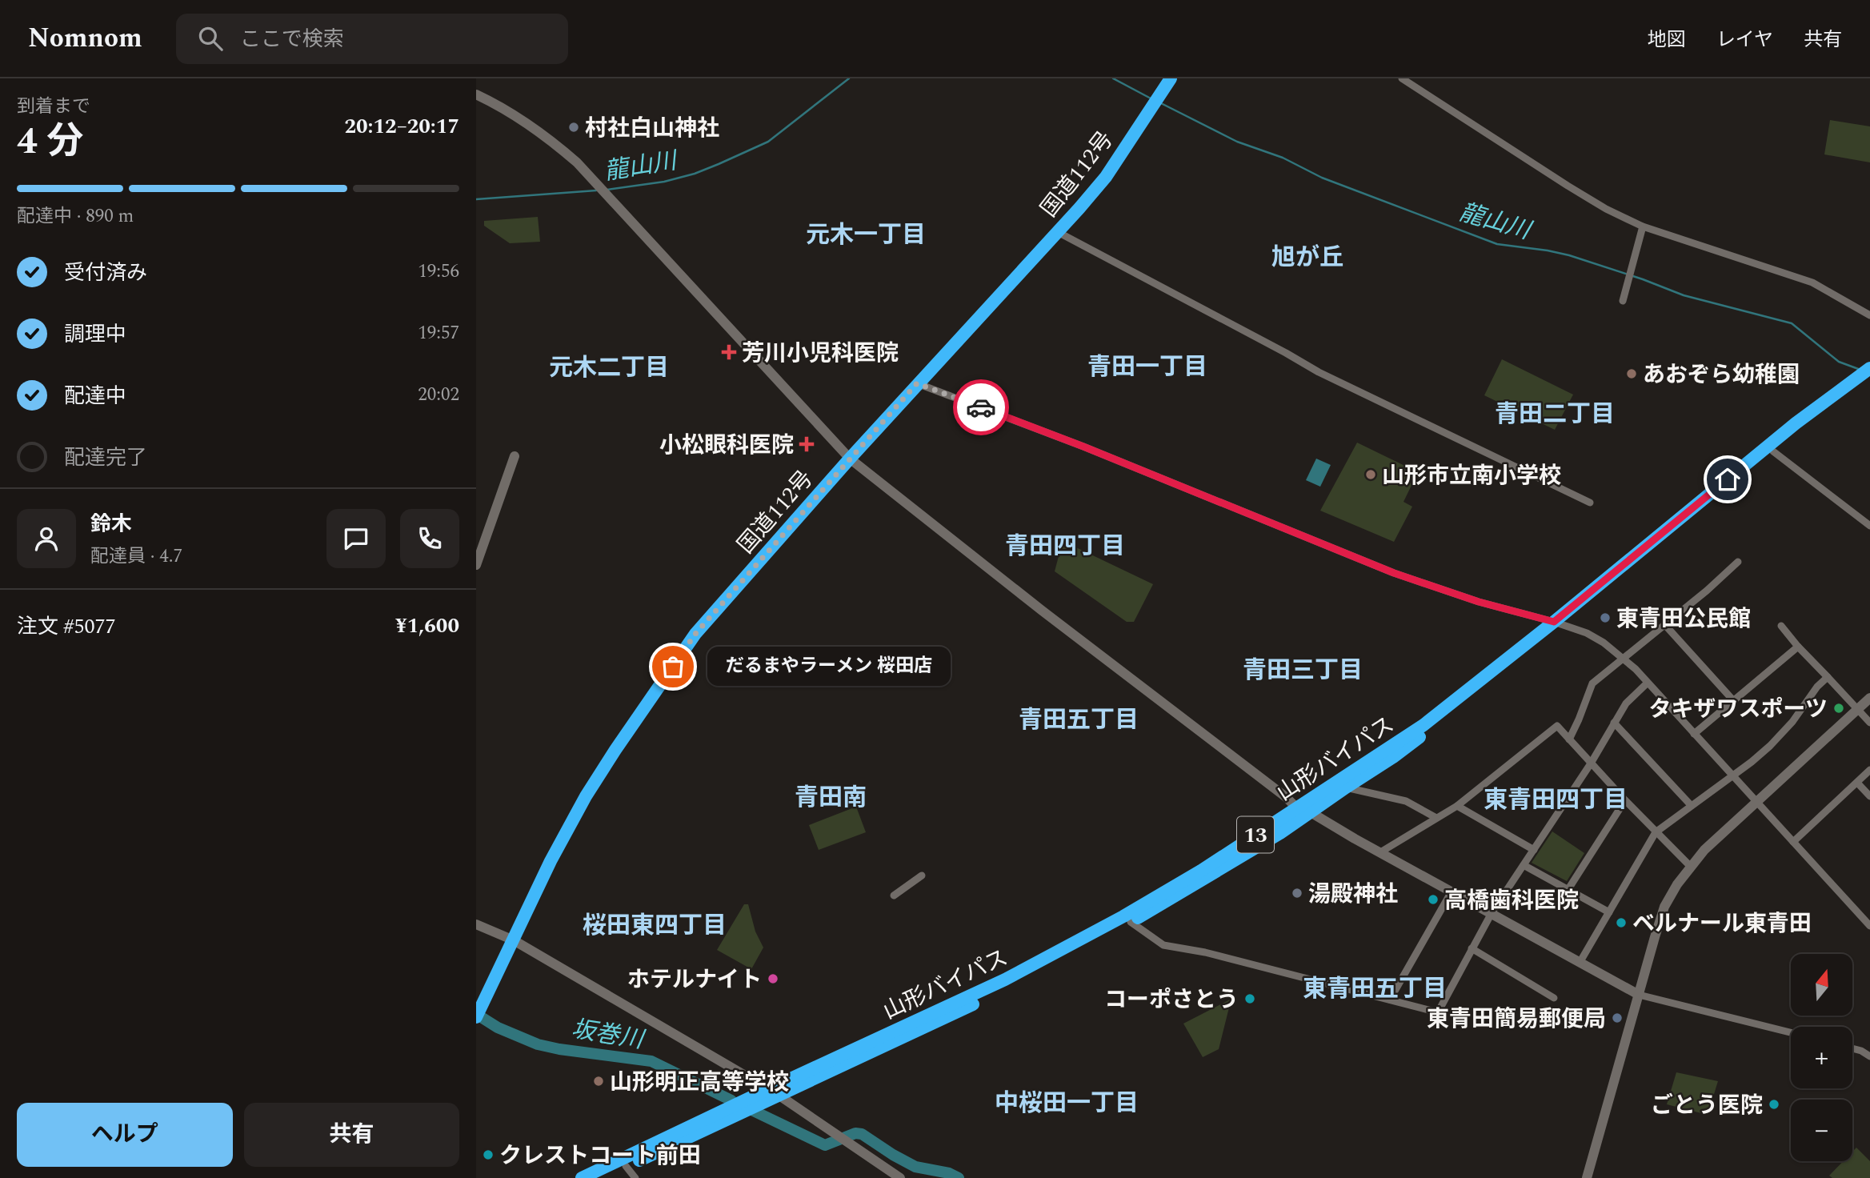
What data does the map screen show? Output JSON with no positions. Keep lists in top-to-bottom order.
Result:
{
  "streets": {
    "highway": ["国道112号", "山形バイパス", "13"]
  },
  "districts": [
    "元木一丁目",
    "旭が丘",
    "青田一丁目",
    "元木二丁目",
    "青田二丁目",
    "青田四丁目",
    "青田三丁目",
    "青田五丁目",
    "青田南",
    "東青田四丁目",
    "桜田東四丁目",
    "東青田五丁目",
    "中桜田一丁目"
  ],
  "water": ["龍山川", "坂巻川"],
  "places": {
    "other": [
      "村社白山神社",
      "あおぞら幼稚園",
      "山形市立南小学校",
      "東青田公民館",
      "だるまやラーメン 桜田店",
      "タキザワスポーツ",
      "湯殿神社",
      "高橋歯科医院",
      "ベルナール東青田",
      "ホテルナイト",
      "コーポさとう",
      "東青田簡易郵便局",
      "山形明正高等学校",
      "ごとう医院",
      "クレストコート前田"
    ],
    "health": ["芳川小児科医院", "小松眼科医院"]
  },
  "north": "top",
  "page": {
    "header": "Nomnom",
    "search": "ここで検索",
    "nav": ["地図", "レイヤ", "共有"],
    "heading": ["4 分", "到着まで", "20:12–20:17"],
    "panel": [
      "鈴木",
      "配達員 · 4.7",
      "注文 #5077",
      "¥1,600"
    ],
    "bar": "配達中 · 890 m",
    "list": [
      ["受付済み", "19:56"],
      ["調理中", "19:57"],
      ["配達中", "20:02"],
      "配達完了"
    ],
    "bubble": "だるまやラーメン 桜田店",
    "map_buttons": ["+", "−"],
    "buttons": ["ヘルプ", "共有"]
  }
}
